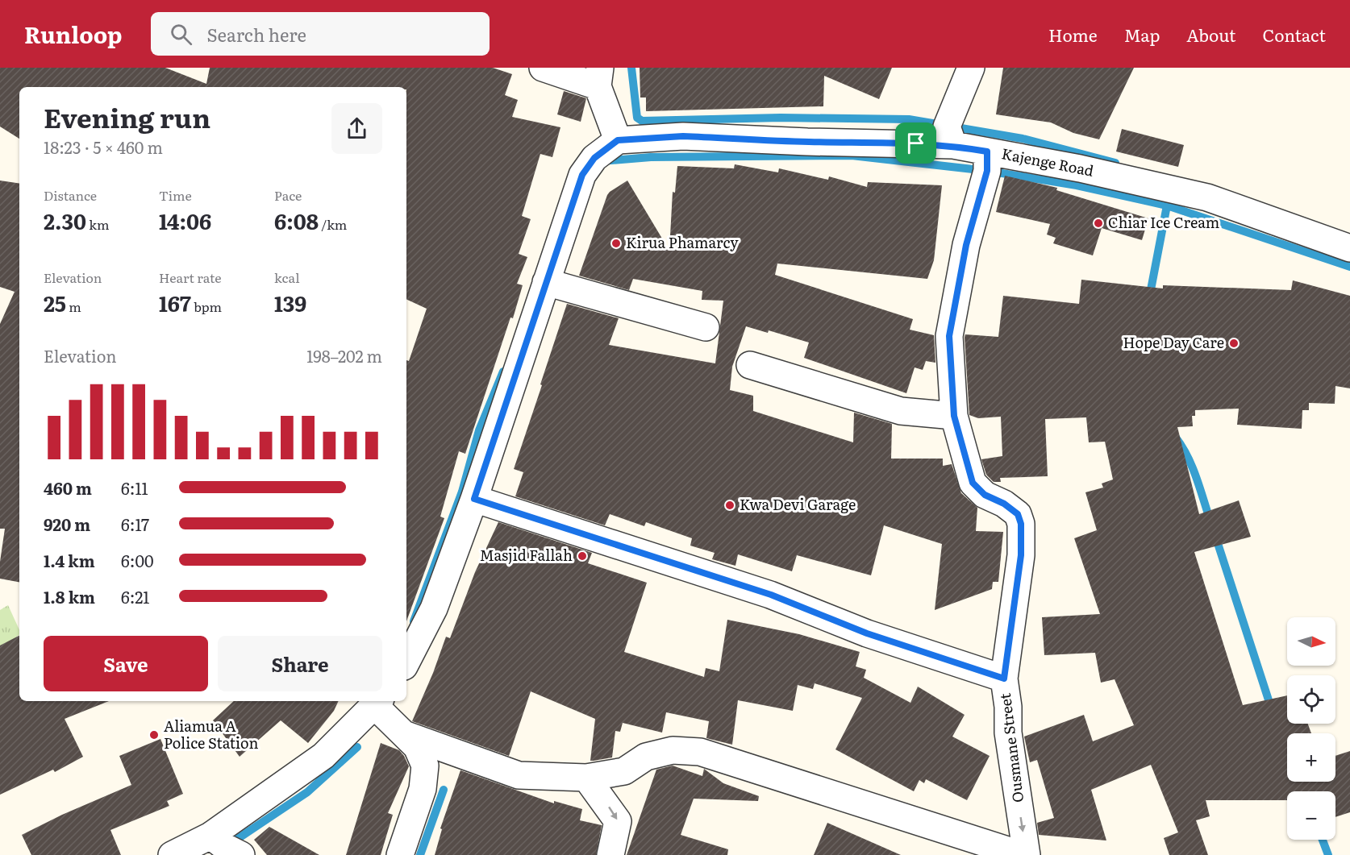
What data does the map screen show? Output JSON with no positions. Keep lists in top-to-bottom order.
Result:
{
  "streets": {
    "street": ["Kajenge Road", "Ousmane Street"]
  },
  "crossings": [
    ["Kajenge Road", "Ousmane Street"]
  ],
  "places": [
    "Chiar Ice Cream",
    "Kirua Phamarcy",
    "Hope Day Care",
    "Kwa Devi Garage",
    "Masjid Fallah",
    "Aliamua A Police Station"
  ],
  "north": "right",
  "page": {
    "header": "Runloop",
    "search": "Search here",
    "nav": [
      "Home",
      "Map",
      "About",
      "Contact"
    ],
    "heading": ["Evening run", "18:23 · 5 × 460 m"],
    "stats": [
      ["Distance", "2.30 km"],
      ["Time", "14:06"],
      ["Pace", "6:08 /km"],
      ["Elevation", "25 m"],
      ["Heart rate", "167 bpm"],
      ["kcal", "139"]
    ],
    "chart": ["Elevation", "198–202 m"],
    "list": [
      {
        "name": "460 m",
        "note": "6:11"
      },
      {
        "name": "920 m",
        "note": "6:17"
      },
      {
        "name": "1.4 km",
        "note": "6:00"
      },
      {
        "name": "1.8 km",
        "note": "6:21"
      }
    ],
    "map_buttons": ["+", "−"],
    "buttons": ["Save", "Share"]
  }
}
